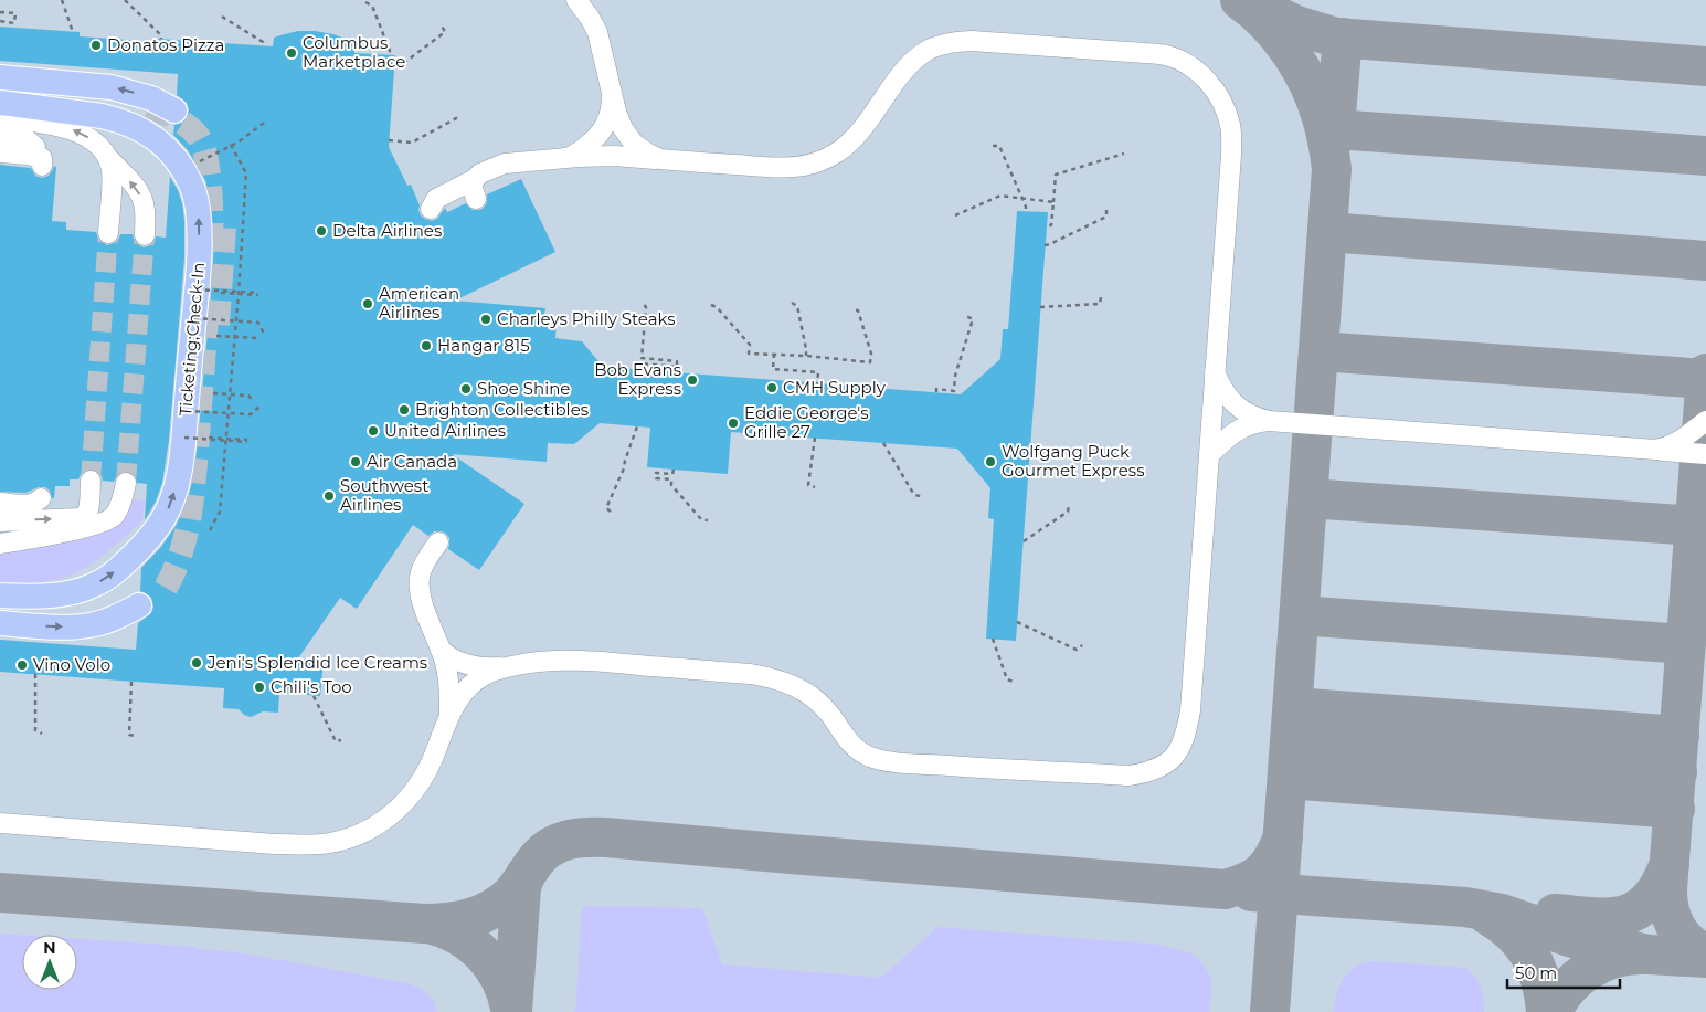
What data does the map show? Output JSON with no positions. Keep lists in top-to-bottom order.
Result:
{
  "streets": {
    "main road": ["Ticketing;Check-In"]
  },
  "places": [
    "Donatos Pizza",
    "Columbus Marketplace",
    "Delta Airlines",
    "American Airlines",
    "Charleys Philly Steaks",
    "Hangar 815",
    "Bob Evans Express",
    "CMH Supply",
    "Shoe Shine",
    "Brighton Collectibles",
    "Eddie George's Grille 27",
    "United Airlines",
    "Air Canada",
    "Wolfgang Puck Gourmet Express",
    "Southwest Airlines",
    "Jeni's Splendid Ice Creams",
    "Vino Volo",
    "Chili's Too"
  ],
  "scale_bar": "50 m",
  "north": "top"
}
